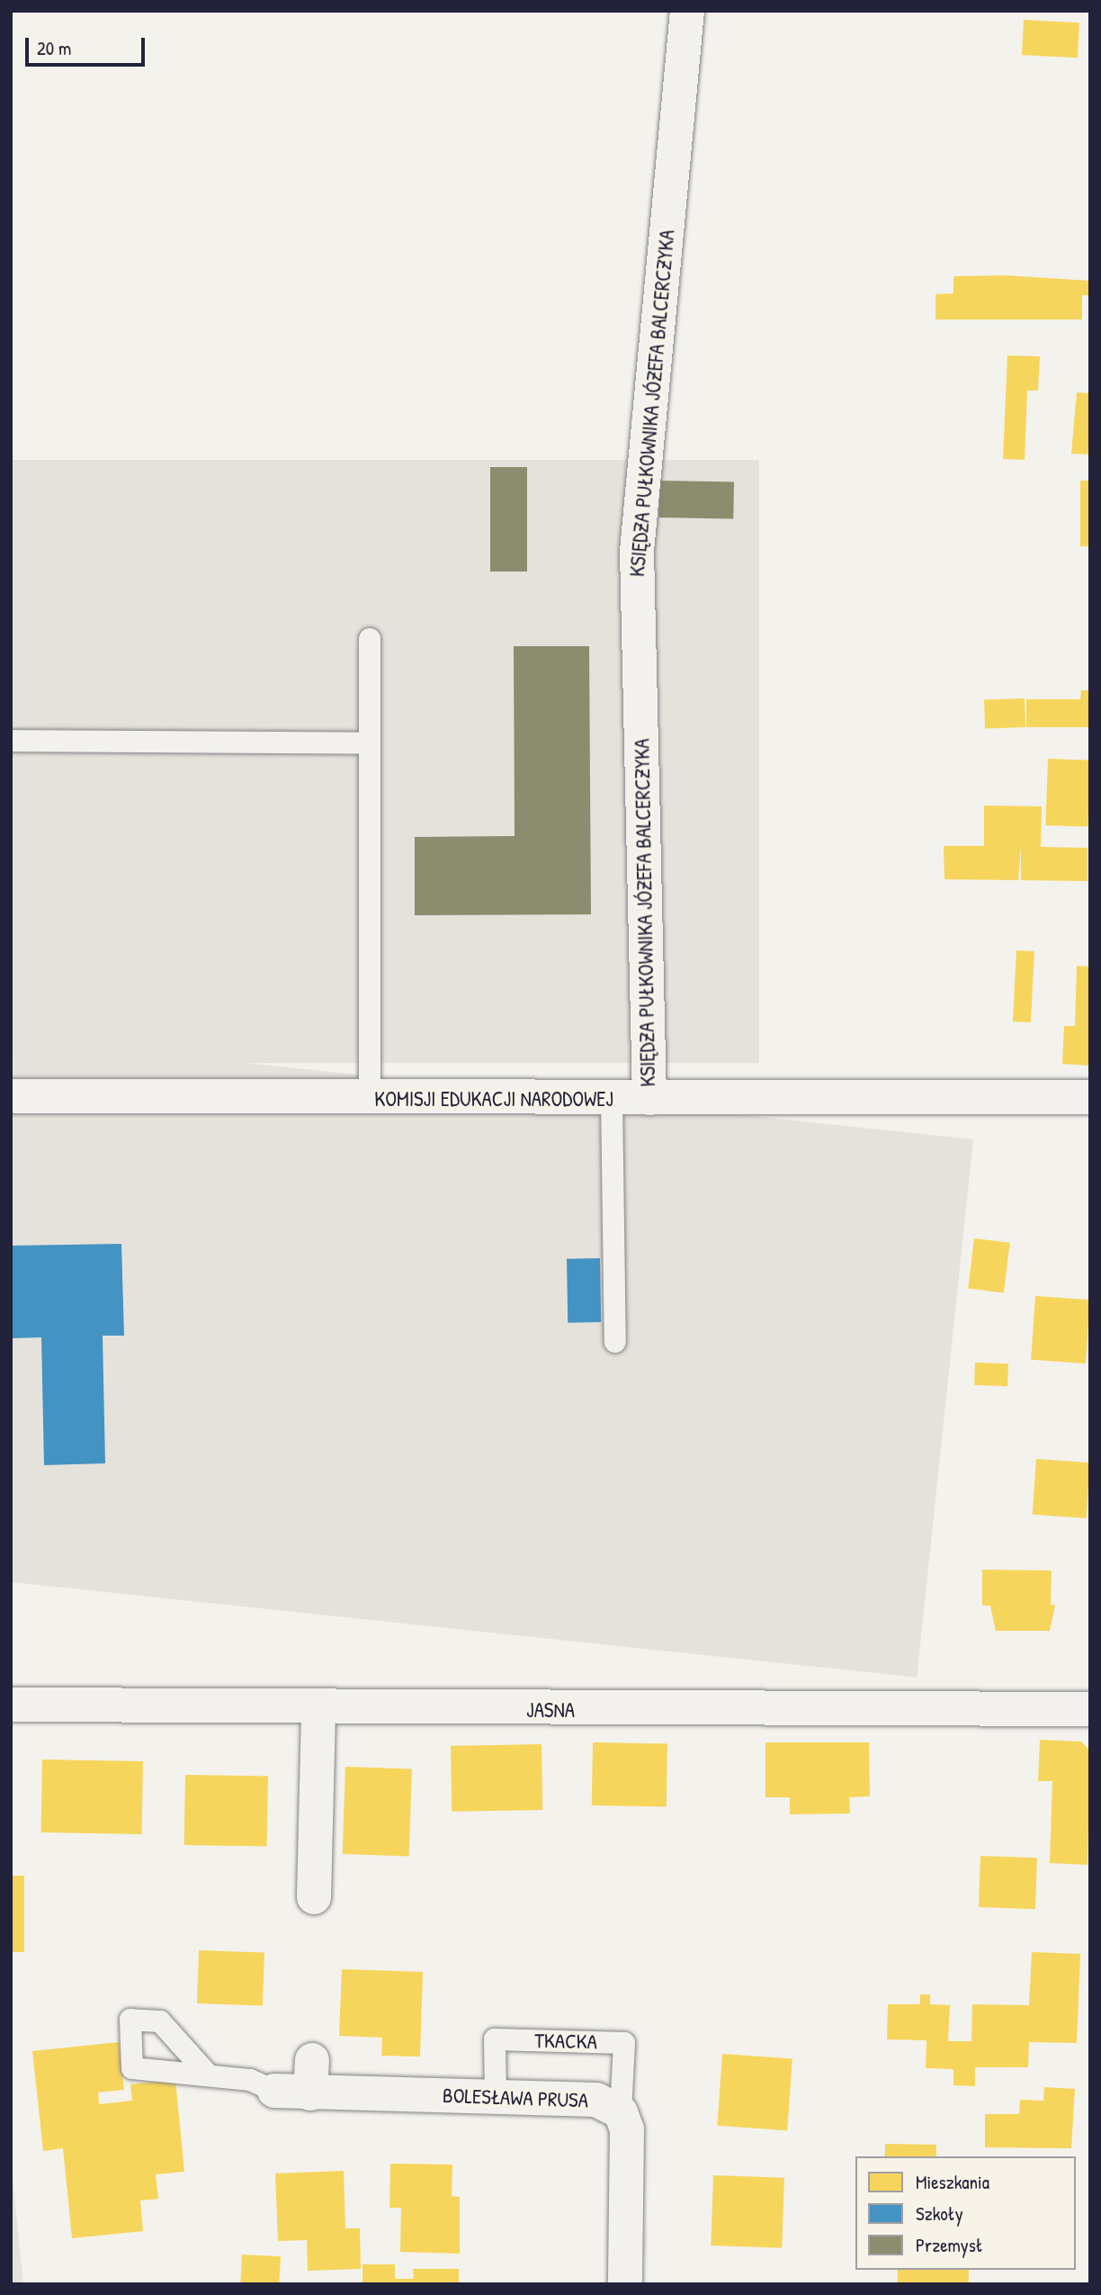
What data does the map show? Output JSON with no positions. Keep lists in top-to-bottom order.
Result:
{
  "streets": {
    "street": [
      "KSIĘDZA PUŁKOWNIKA JÓZEFA BALCERCZYKA",
      "KOMISJI EDUKACJI NARODOWEJ",
      "JASNA",
      "BOLESŁAWA PRUSA"
    ],
    "lane": ["TKACKA"]
  },
  "crossings": [
    ["KSIĘDZA PUŁKOWNIKA JÓZEFA BALCERCZYKA", "KOMISJI EDUKACJI NARODOWEJ"],
    ["TKACKA", "BOLESŁAWA PRUSA"]
  ],
  "legend": ["Mieszkania", "Szkoły", "Przemysł"],
  "scale_bar": "20 m"
}
